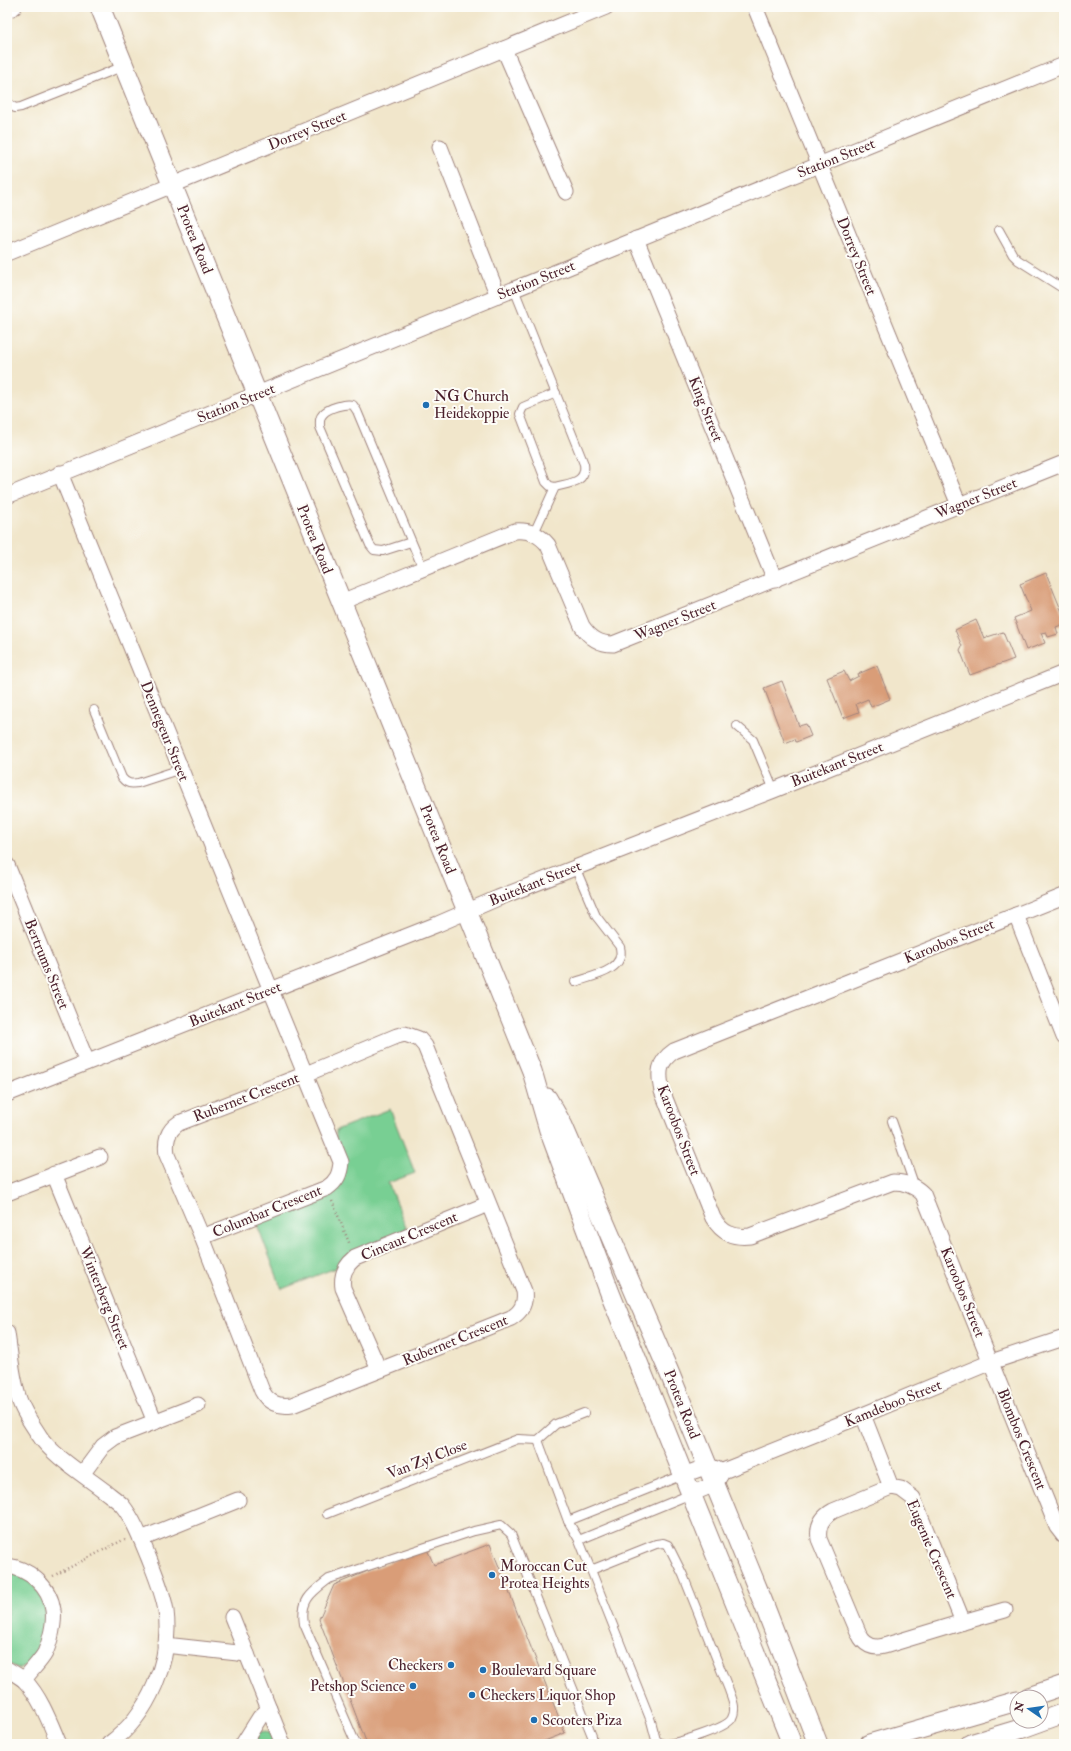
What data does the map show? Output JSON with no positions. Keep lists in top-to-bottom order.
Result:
{
  "streets": {
    "street": [
      "Dorrey Street",
      "Station Street",
      "Protea Road",
      "King Street",
      "Wagner Street",
      "Dennegeur Street",
      "Buitekant Street",
      "Karoobos Street",
      "Bertrums Street",
      "Rubernet Crescent",
      "Columbar Crescent",
      "Cincaut Crescent",
      "Winterberg Street",
      "Kamdeboo Street",
      "Blombos Crescent",
      "Eugenie Crescent"
    ],
    "lane": ["Van Zyl Close"]
  },
  "crossings": [
    ["Dorrey Street", "Station Street"],
    ["Dorrey Street", "Protea Road"],
    ["Dorrey Street", "Wagner Street"],
    ["Station Street", "Protea Road"],
    ["Station Street", "King Street"],
    ["Station Street", "Dennegeur Street"],
    ["Protea Road", "Buitekant Street"],
    ["Protea Road", "Kamdeboo Street"],
    ["King Street", "Wagner Street"],
    ["Dennegeur Street", "Buitekant Street"],
    ["Dennegeur Street", "Rubernet Crescent"],
    ["Dennegeur Street", "Columbar Crescent"],
    ["Buitekant Street", "Bertrums Street"],
    ["Karoobos Street", "Kamdeboo Street"],
    ["Karoobos Street", "Blombos Crescent"],
    ["Rubernet Crescent", "Columbar Crescent"],
    ["Rubernet Crescent", "Cincaut Crescent"],
    ["Kamdeboo Street", "Blombos Crescent"],
    ["Kamdeboo Street", "Eugenie Crescent"]
  ],
  "places": [
    "NG Church Heidekoppie",
    "Moroccan Cut Protea Heights",
    "Checkers",
    "Boulevard Square",
    "Petshop Science",
    "Checkers Liquor Shop",
    "Scooters Piza"
  ],
  "north": "left"
}
